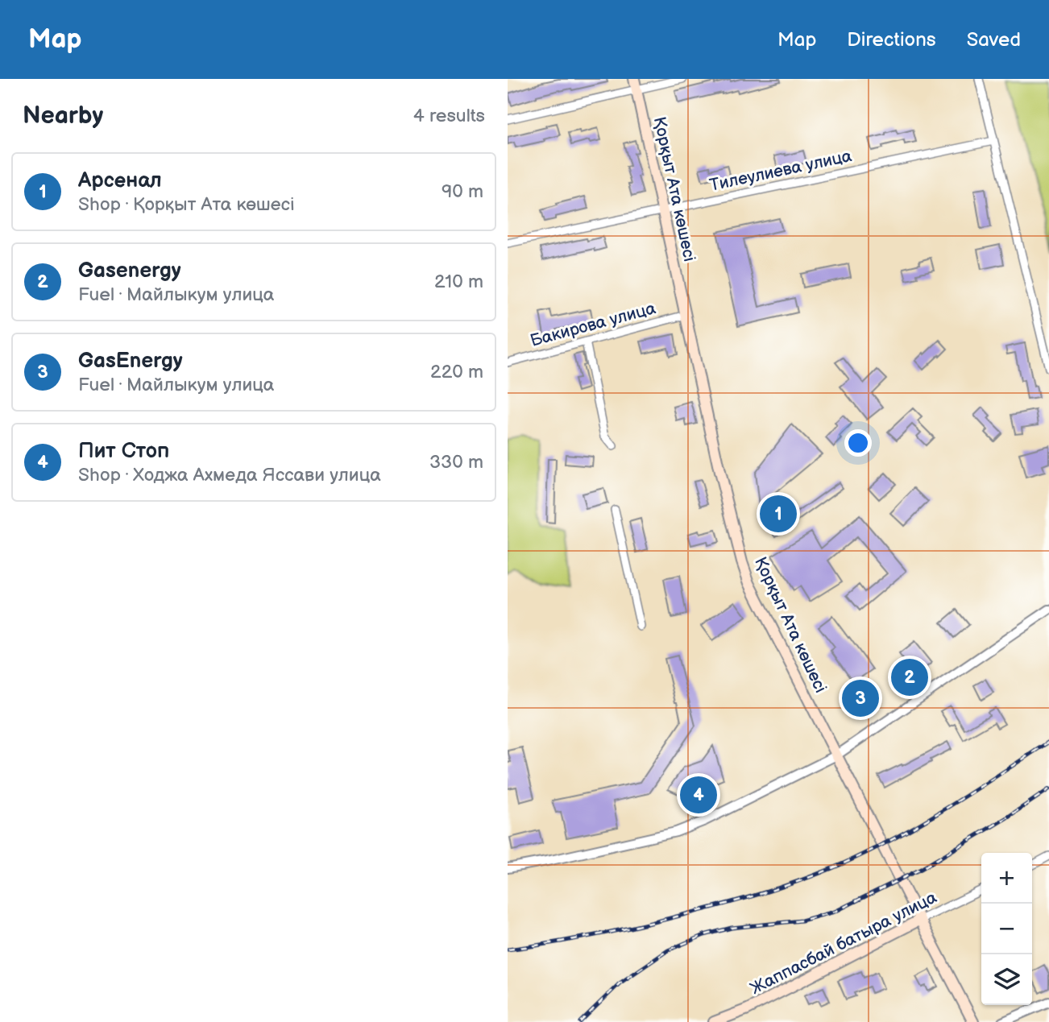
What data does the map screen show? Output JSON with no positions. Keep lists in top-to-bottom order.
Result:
{
  "streets": {
    "main road": ["Қорқыт Ата көшесі", "Жаппасбай батыра улица"],
    "street": ["Тилеулиева улица", "Бакирова улица"]
  },
  "crossings": [
    ["Тилеулиева улица", "Қорқыт Ата көшесі"],
    ["Қорқыт Ата көшесі", "Бакирова улица"],
    ["Қорқыт Ата көшесі", "Жаппасбай батыра улица"]
  ],
  "page": {
    "header": "Map",
    "nav": ["Map", "Directions", "Saved"],
    "heading": ["Nearby", "4 results"],
    "list": [
      {
        "mark": "1",
        "name": "Арсенал",
        "note": "Shop · Қорқыт Ата көшесі",
        "value": "90 m"
      },
      {
        "mark": "2",
        "name": "Gasenergy",
        "note": "Fuel · Майлыкум улица",
        "value": "210 m"
      },
      {
        "mark": "3",
        "name": "GasEnergy",
        "note": "Fuel · Майлыкум улица",
        "value": "220 m"
      },
      {
        "mark": "4",
        "name": "Пит Стоп",
        "note": "Shop · Ходжа Ахмеда Яссави улица",
        "value": "330 m"
      }
    ],
    "pins": [
      "1",
      "2",
      "3",
      "4"
    ],
    "map_buttons": ["+", "−"]
  }
}
